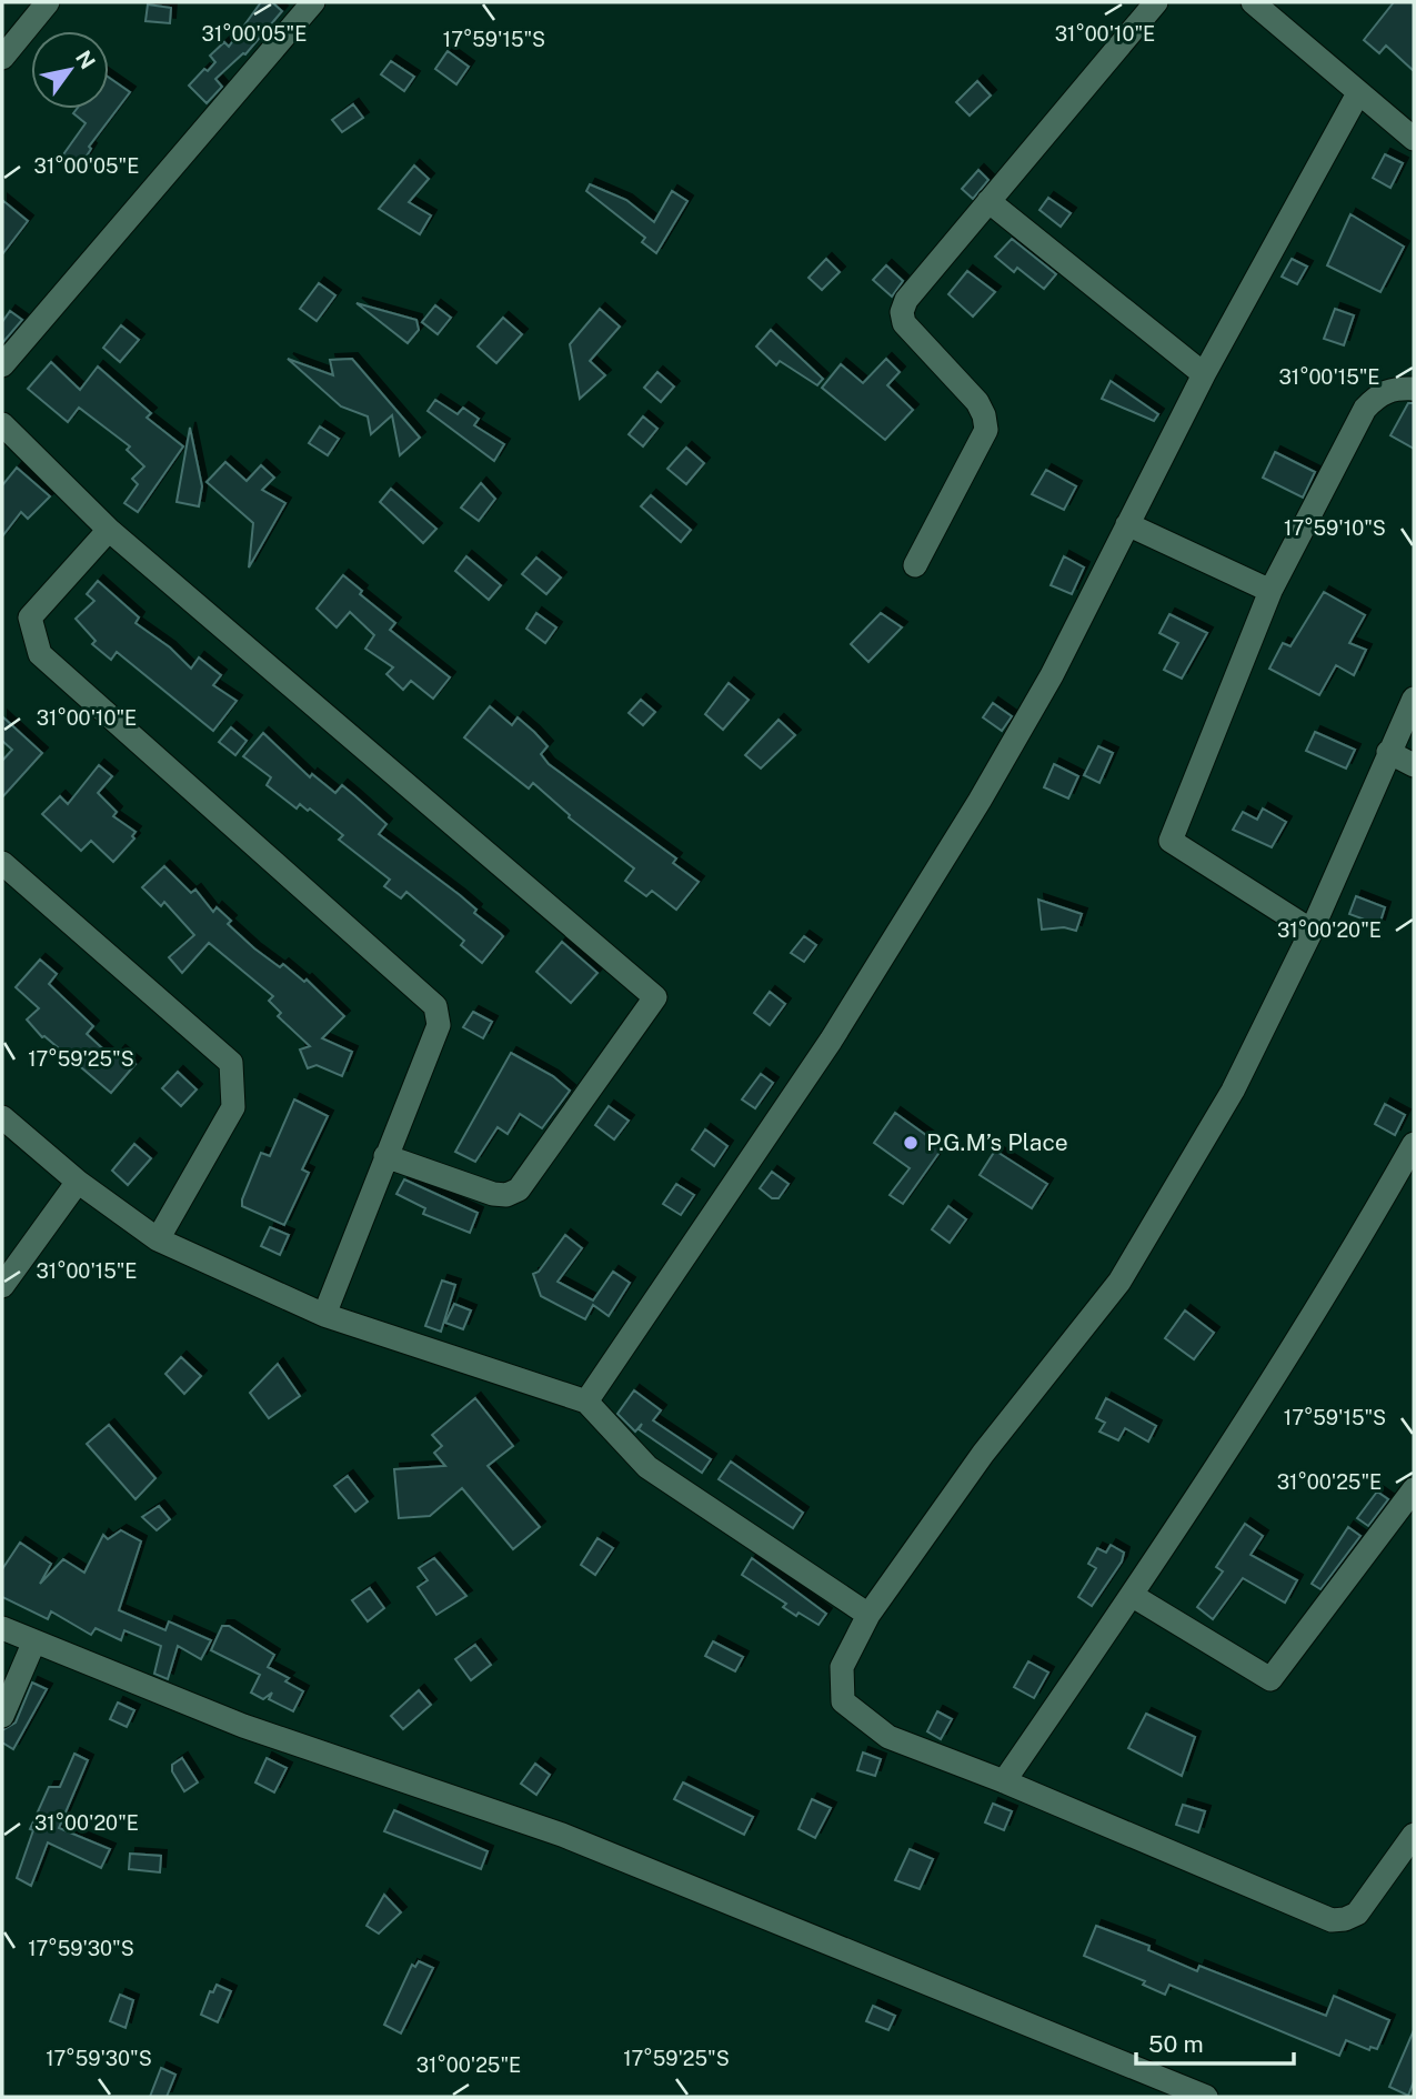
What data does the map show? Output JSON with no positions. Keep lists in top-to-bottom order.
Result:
{
  "places": ["P.G.M’s Place"],
  "scale_bar": "50 m",
  "north": "top right",
  "coordinates": [
    "31°00'05\"E",
    "31°00'10\"E",
    "17°59'15\"S",
    "31°00'15\"E",
    "17°59'10\"S",
    "31°00'20\"E",
    "17°59'25\"S",
    "31°00'25\"E",
    "17°59'30\"S"
  ]
}
